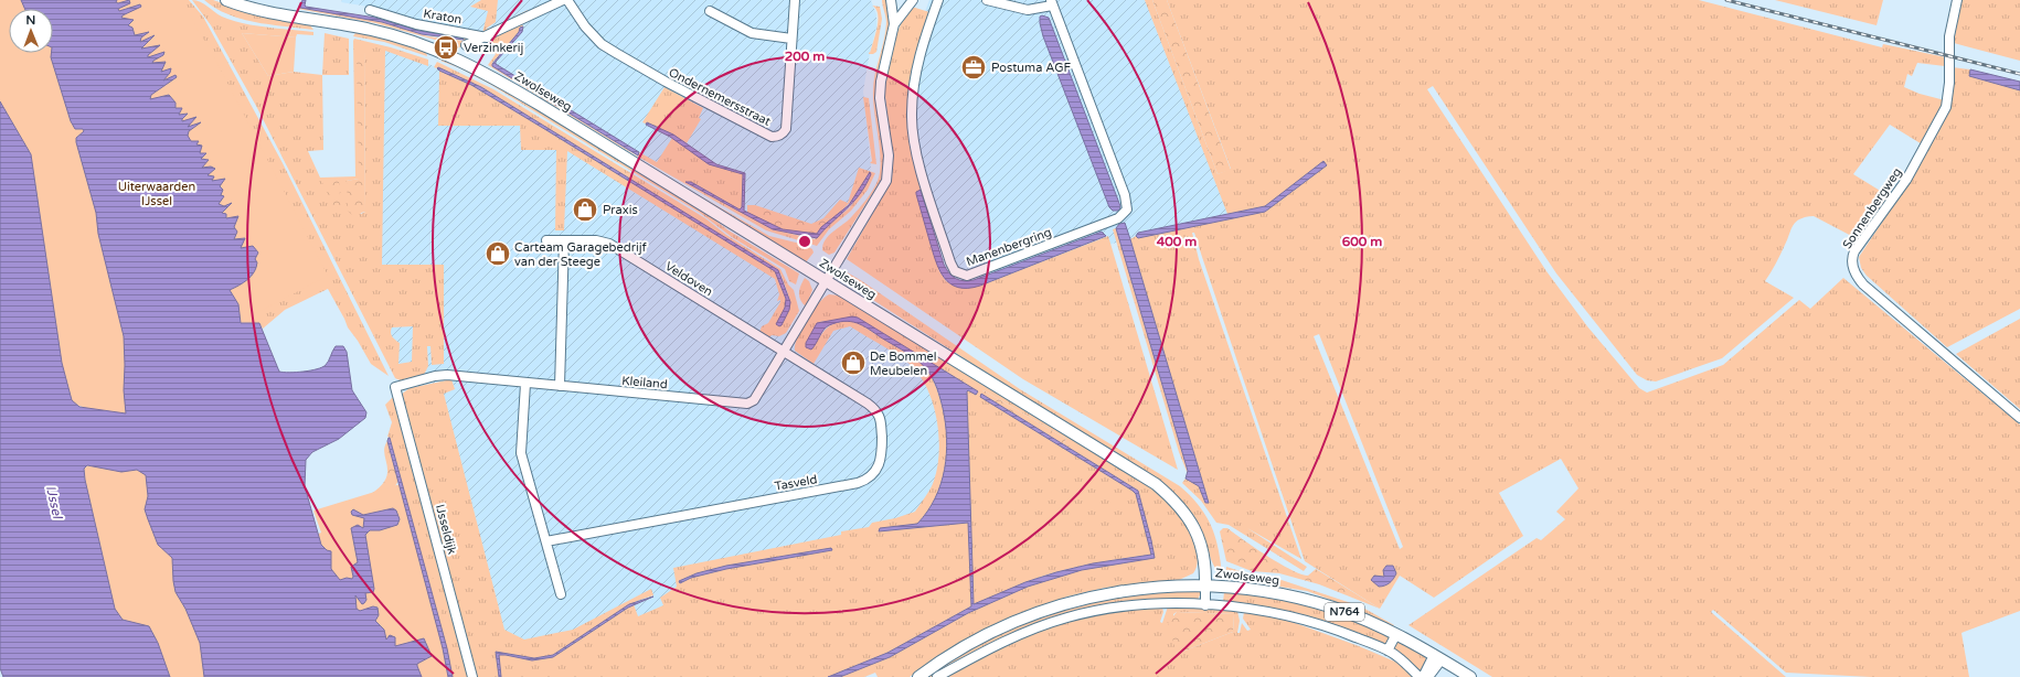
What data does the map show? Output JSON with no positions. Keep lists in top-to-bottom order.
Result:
{
  "streets": {
    "main road": ["Zwolseweg", "N764"],
    "street": [
      "Kraton",
      "Ondernemersstraat",
      "Sonnenbergweg",
      "Manenbergring",
      "Veldoven",
      "Kleiland",
      "Tasveld",
      "IJsseldijk"
    ]
  },
  "crossings": [
    ["Zwolseweg", "Kleiland"],
    ["Zwolseweg", "N764"],
    ["Veldoven", "Kleiland"],
    ["Veldoven", "Tasveld"],
    ["Kleiland", "Tasveld"],
    ["Kleiland", "IJsseldijk"]
  ],
  "water": ["IJssel"],
  "parks": ["Uiterwaarden IJssel"],
  "places": {
    "bus stop": ["Verzinkerij"],
    "office": ["Postuma AGF"],
    "shop": ["Praxis", "Carteam Garagebedrijf van der Steege", "De Bommel Meubelen"]
  },
  "north": "top",
  "rings": ["200 m", "400 m", "600 m"]
}
